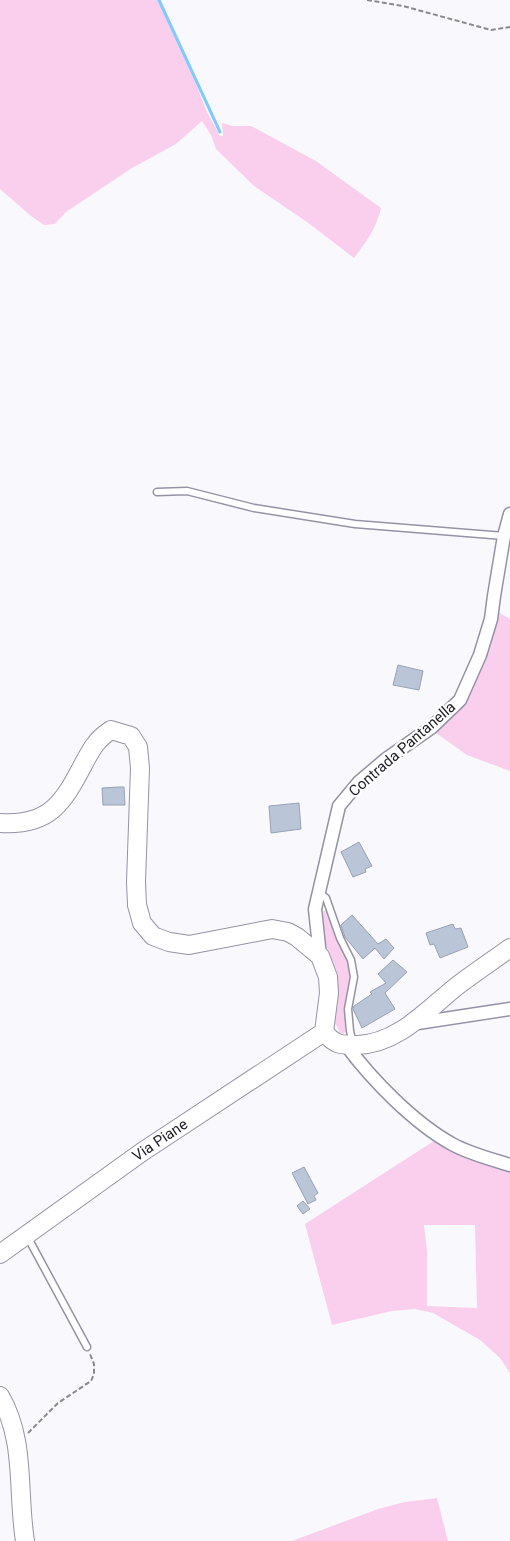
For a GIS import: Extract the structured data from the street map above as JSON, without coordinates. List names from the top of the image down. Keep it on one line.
{"streets":{"street":["Contrada Pantanella","Via Piane"]}}
